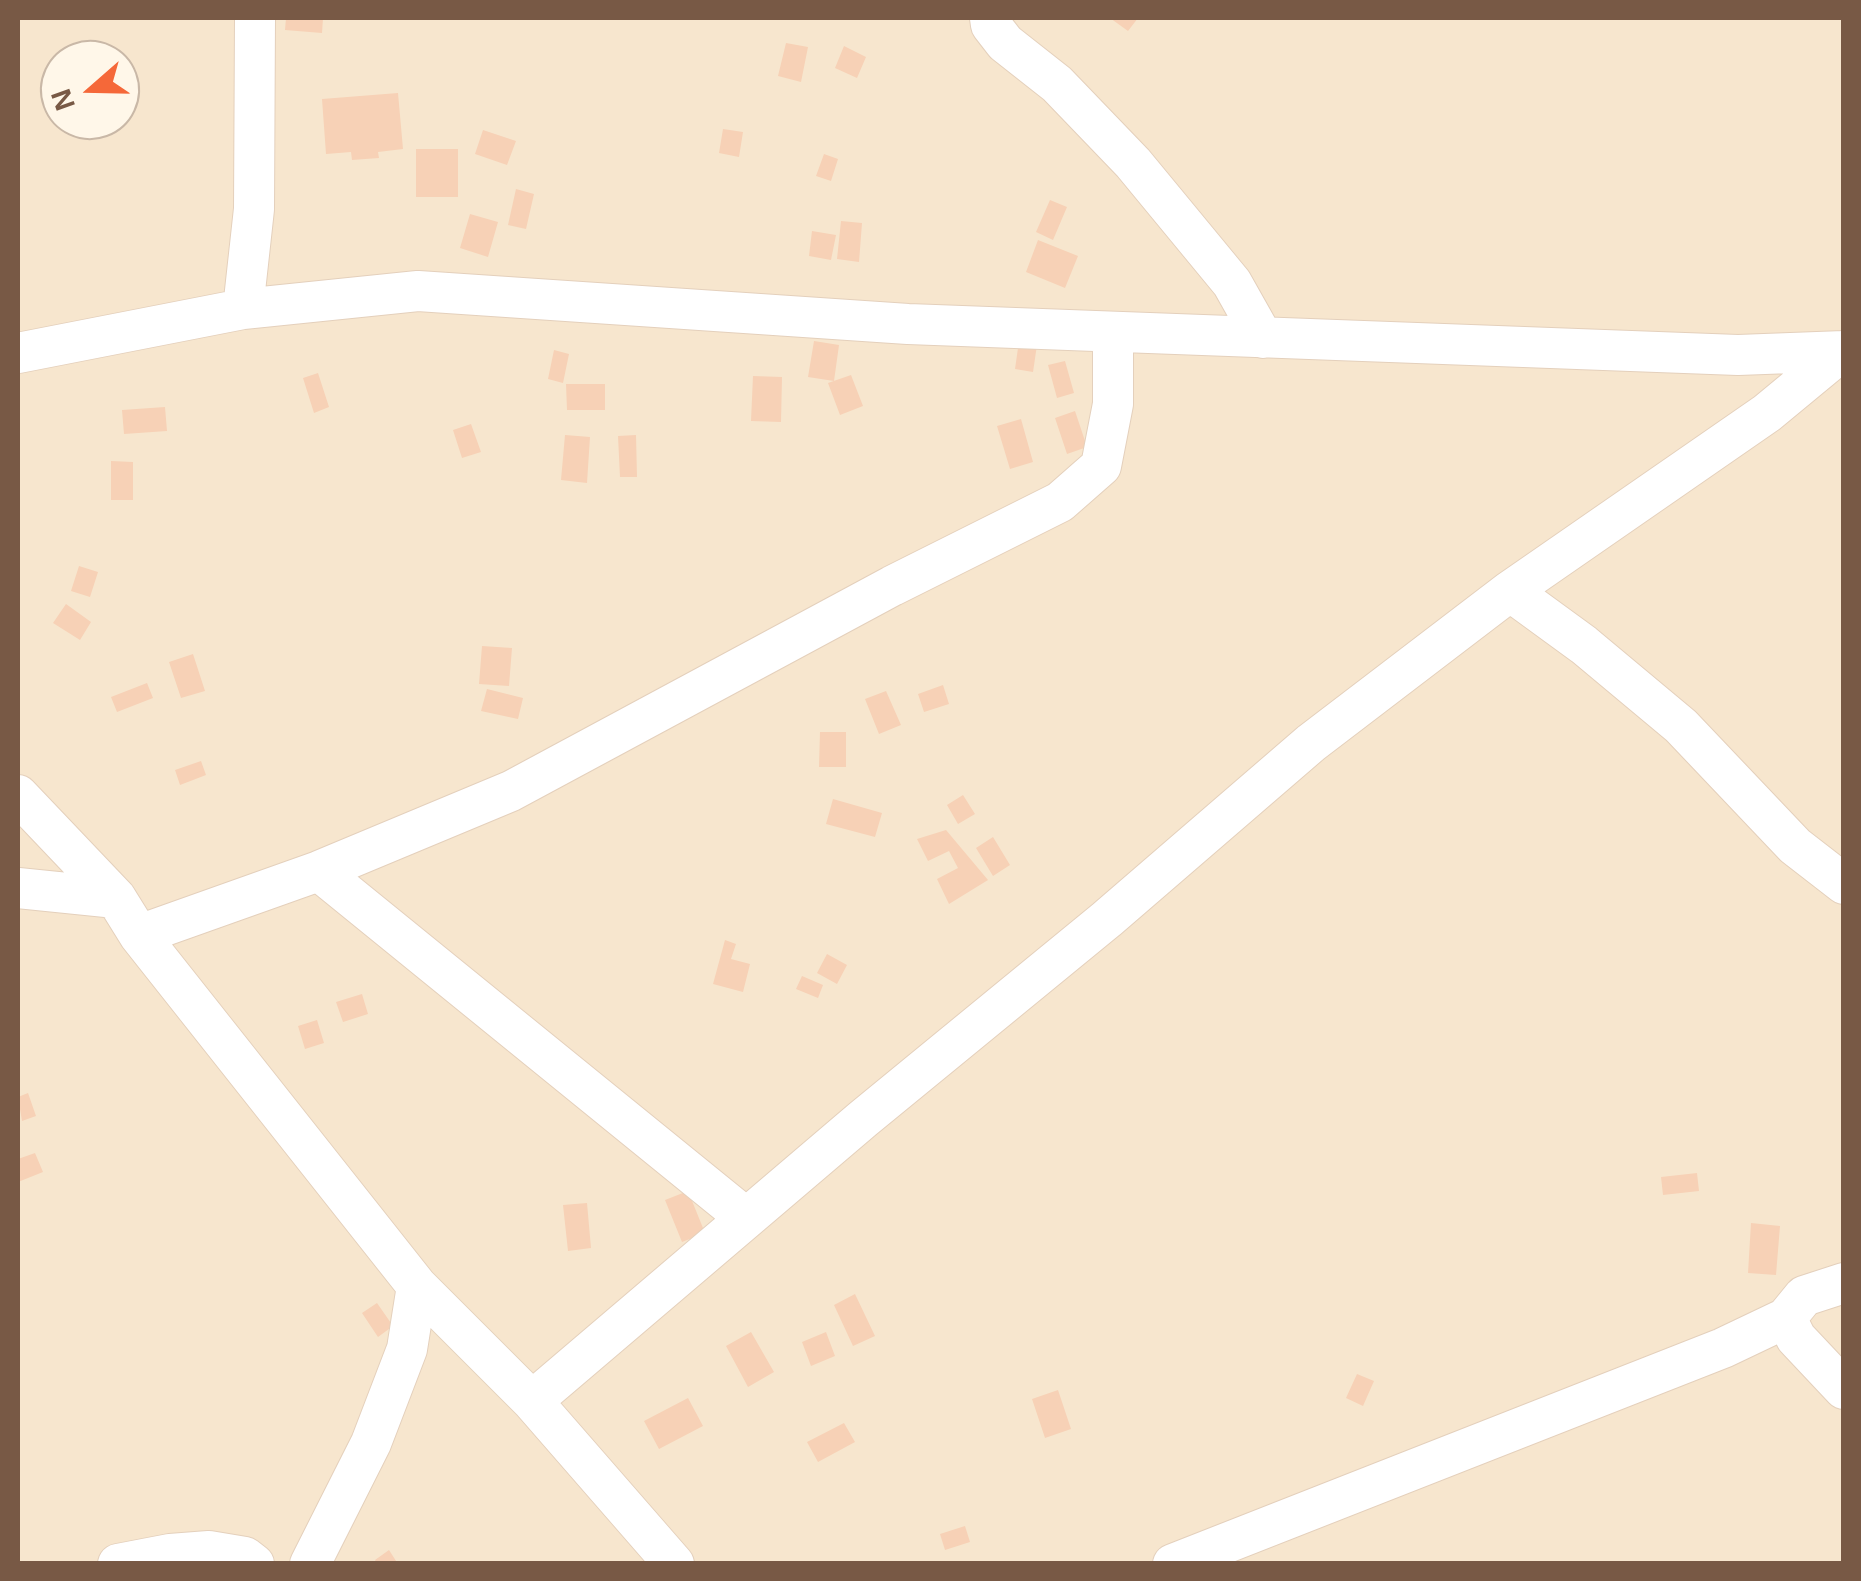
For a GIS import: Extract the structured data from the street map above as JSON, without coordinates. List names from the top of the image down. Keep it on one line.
{"north":"left"}
